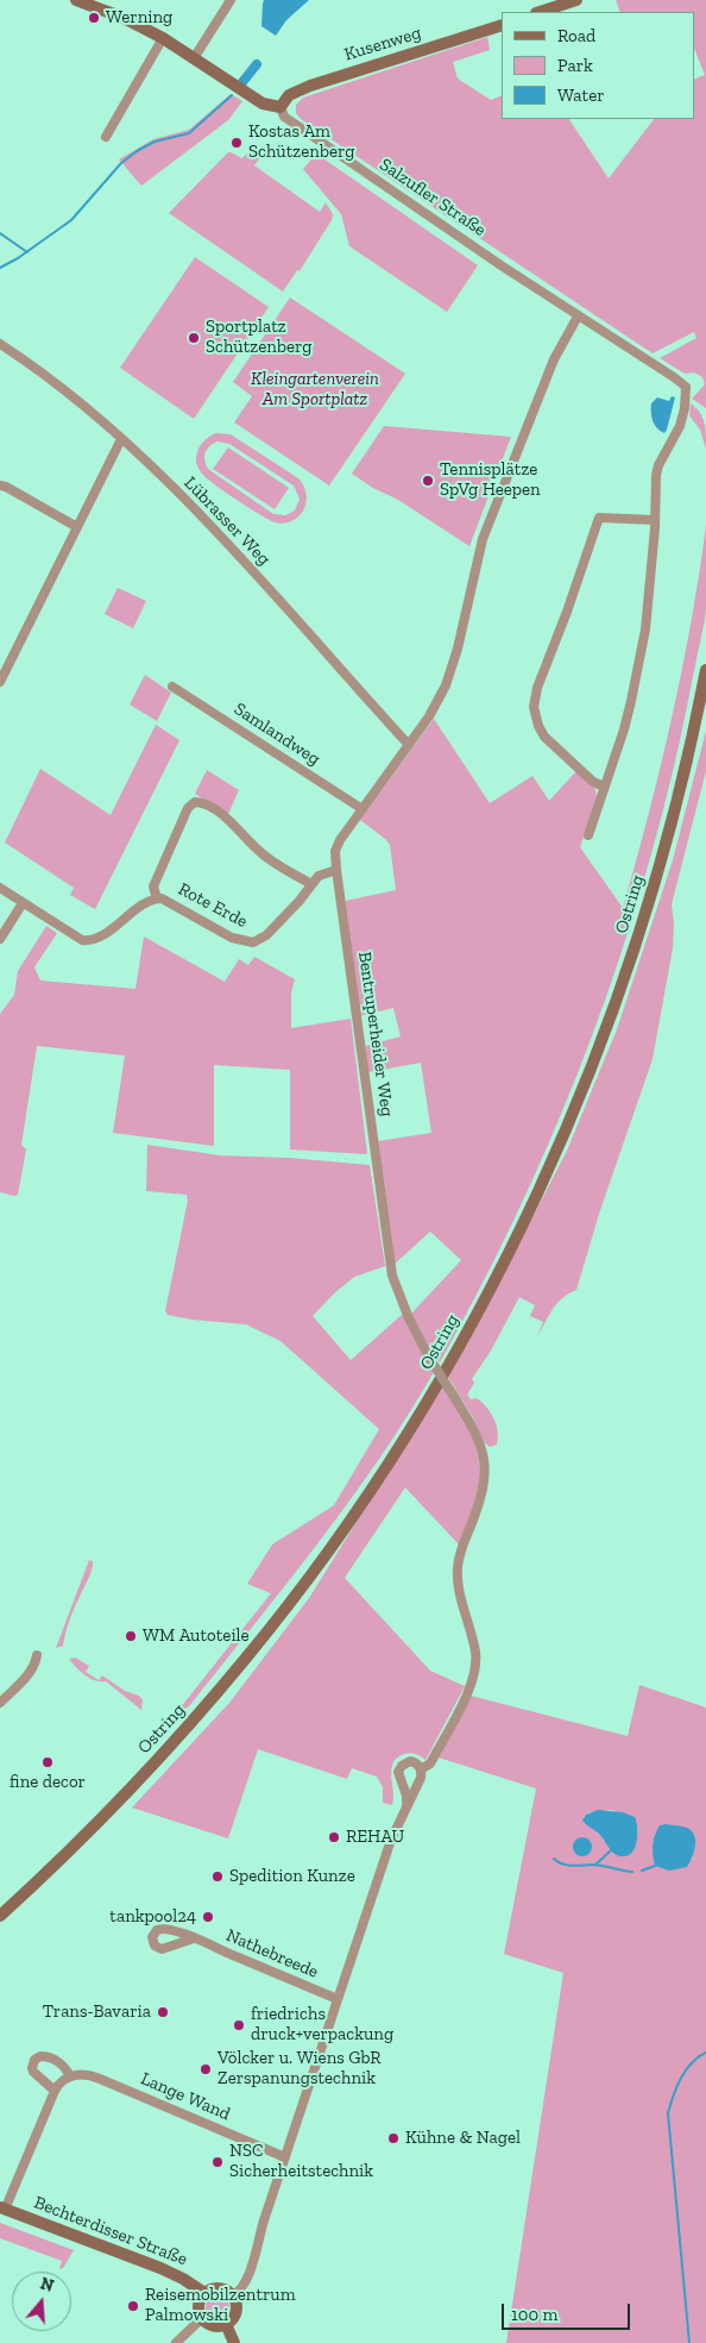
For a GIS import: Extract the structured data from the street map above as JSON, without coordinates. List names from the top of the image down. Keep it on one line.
{"streets":{"main road":["Kusenweg","Salzufler Straße","Ostring","Bechterdisser Straße"],"street":["Lübrasser Weg","Samlandweg","Rote Erde","Bentruperheider Weg","Nathebreede","Lange Wand"]},"crossings":[["Kusenweg","Salzufler Straße"],["Salzufler Straße","Bentruperheider Weg"],["Lübrasser Weg","Bentruperheider Weg"],["Samlandweg","Bentruperheider Weg"],["Rote Erde","Bentruperheider Weg"],["Bentruperheider Weg","Nathebreede"],["Bentruperheider Weg","Lange Wand"],["Bentruperheider Weg","Bechterdisser Straße"]],"parks":["Kleingartenverein Am Sportplatz"],"places":["Werning","Kostas Am Schützenberg","Sportplatz Schützenberg","Tennisplätze SpVg Heepen","WM Autoteile","fine decor","REHAU","Spedition Kunze","tankpool24","Trans-Bavaria","friedrichs druck+verpackung","Völcker u. Wiens GbR Zerspanungstechnik","Kühne & Nagel","NSC Sicherheitstechnik","Reisemobilzentrum Palmowski"],"legend":["Road","Park","Water"],"scale_bar":"100 m","north":"top"}
